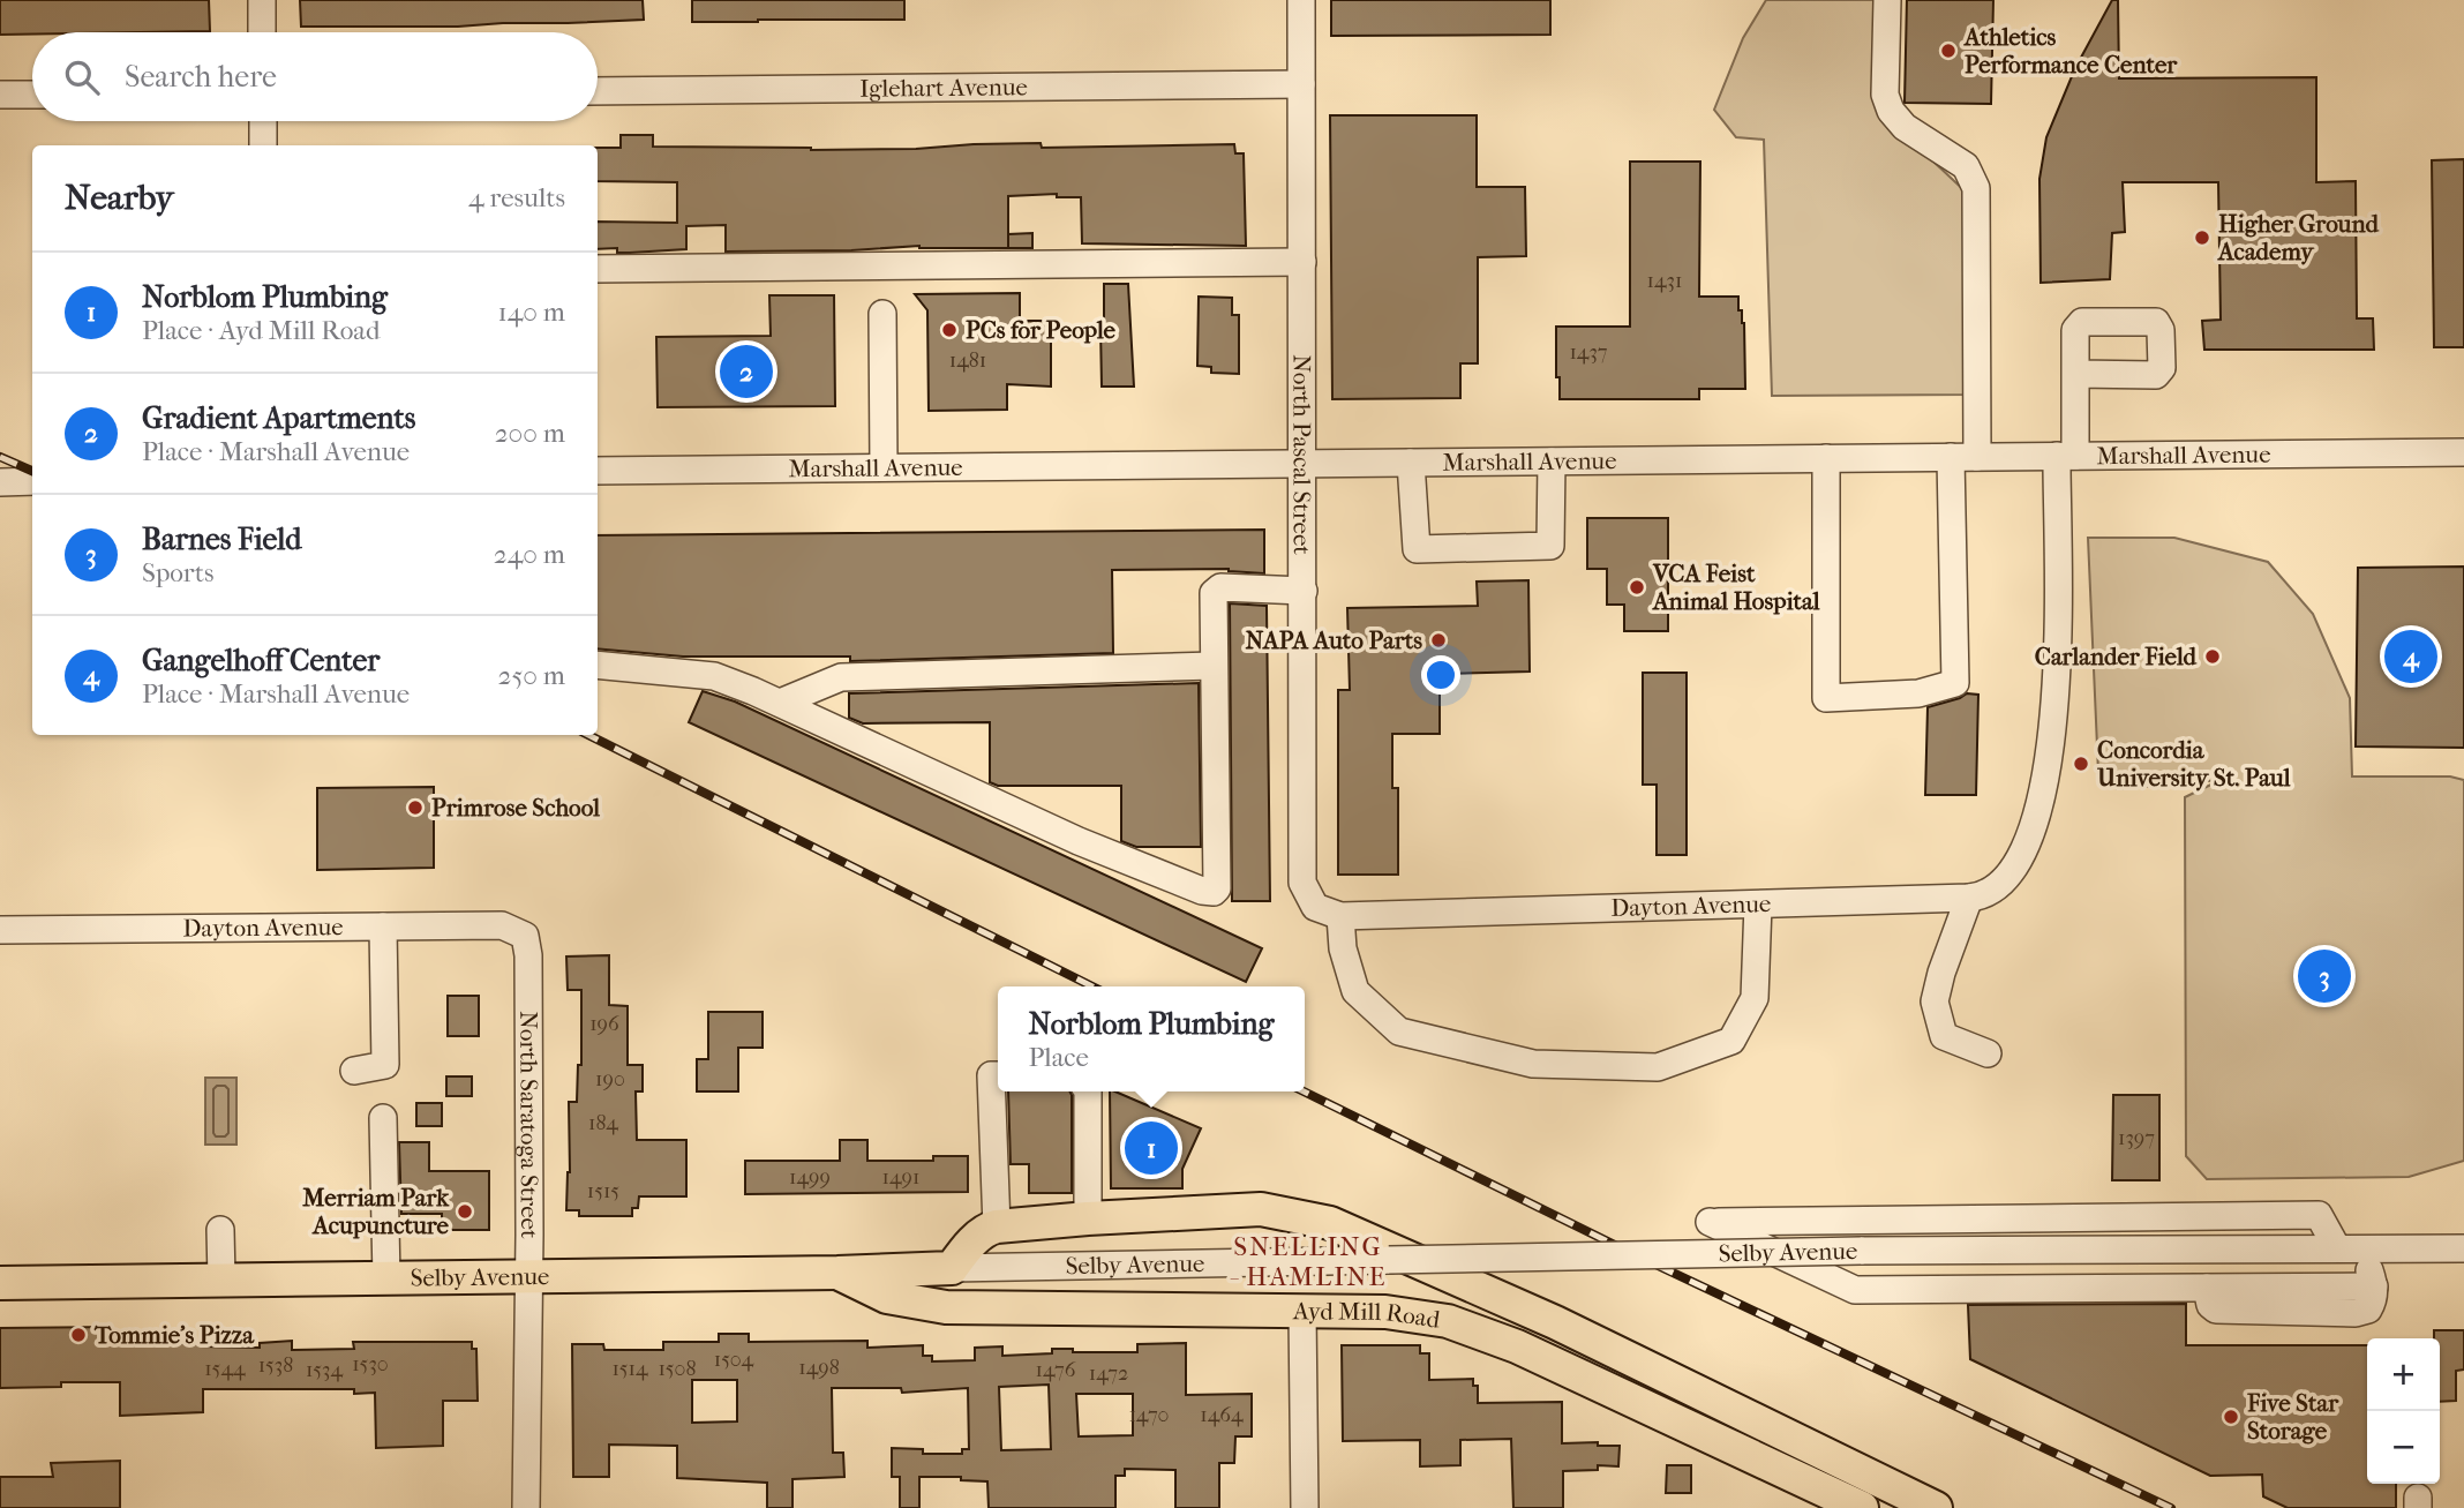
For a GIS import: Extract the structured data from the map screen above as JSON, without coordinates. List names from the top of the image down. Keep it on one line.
{"streets":{"main road":["Selby Avenue","Ayd Mill Road"],"street":["Iglehart Avenue","North Pascal Street","Marshall Avenue","Dayton Avenue","North Saratoga Street"]},"crossings":[["Iglehart Avenue","North Pascal Street"],["North Pascal Street","Marshall Avenue"],["North Pascal Street","Dayton Avenue"],["Marshall Avenue","Dayton Avenue"],["Dayton Avenue","North Saratoga Street"],["North Saratoga Street","Selby Avenue"],["Selby Avenue","Ayd Mill Road"]],"districts":["SNELLING - HAMLINE"],"places":["Athletics Performance Center","Higher Ground Academy","PCs for People","VCA Feist Animal Hospital","NAPA Auto Parts","Carlander Field","Concordia University St. Paul","Primrose School","Merriam Park Acupuncture","Tommie's Pizza","Five Star Storage"],"house_numbers":["1431","1437","1481","196","190","184","1397","1499","1491","1515","1504","1530","1538","1498","1544","1514","1508","1534","1476","1472","1470","1464"],"page":{"search":"Search here","heading":["Nearby","4 results"],"list":[{"mark":"1","name":"Norblom Plumbing","note":"Place · Ayd Mill Road","value":"140 m"},{"mark":"2","name":"Gradient Apartments","note":"Place · Marshall Avenue","value":"200 m"},{"mark":"3","name":"Barnes Field","note":"Sports","value":"240 m"},{"mark":"4","name":"Gangelhoff Center","note":"Place · Marshall Avenue","value":"250 m"}],"pins":["2","4","3","1"],"popup":["Norblom Plumbing","Place"],"map_buttons":["+","−"]}}
